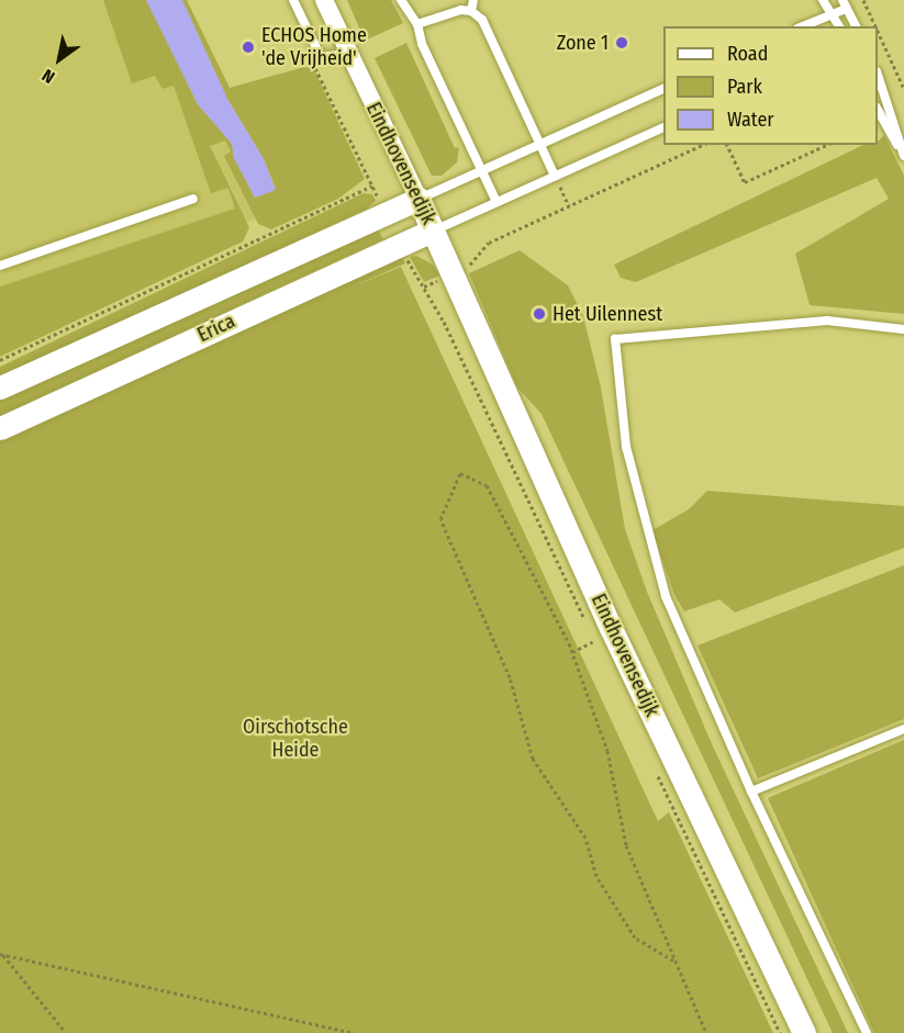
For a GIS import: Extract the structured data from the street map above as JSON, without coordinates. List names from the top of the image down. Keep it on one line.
{"streets":{"street":["Eindhovensedijk","Erica"]},"crossings":[["Eindhovensedijk","Erica"]],"parks":["Oirschotsche Heide"],"places":["Zone 1","ECHOS Home 'de Vrijheid'","Het Uilennest"],"legend":["Road","Park","Water"],"north":"bottom left"}
